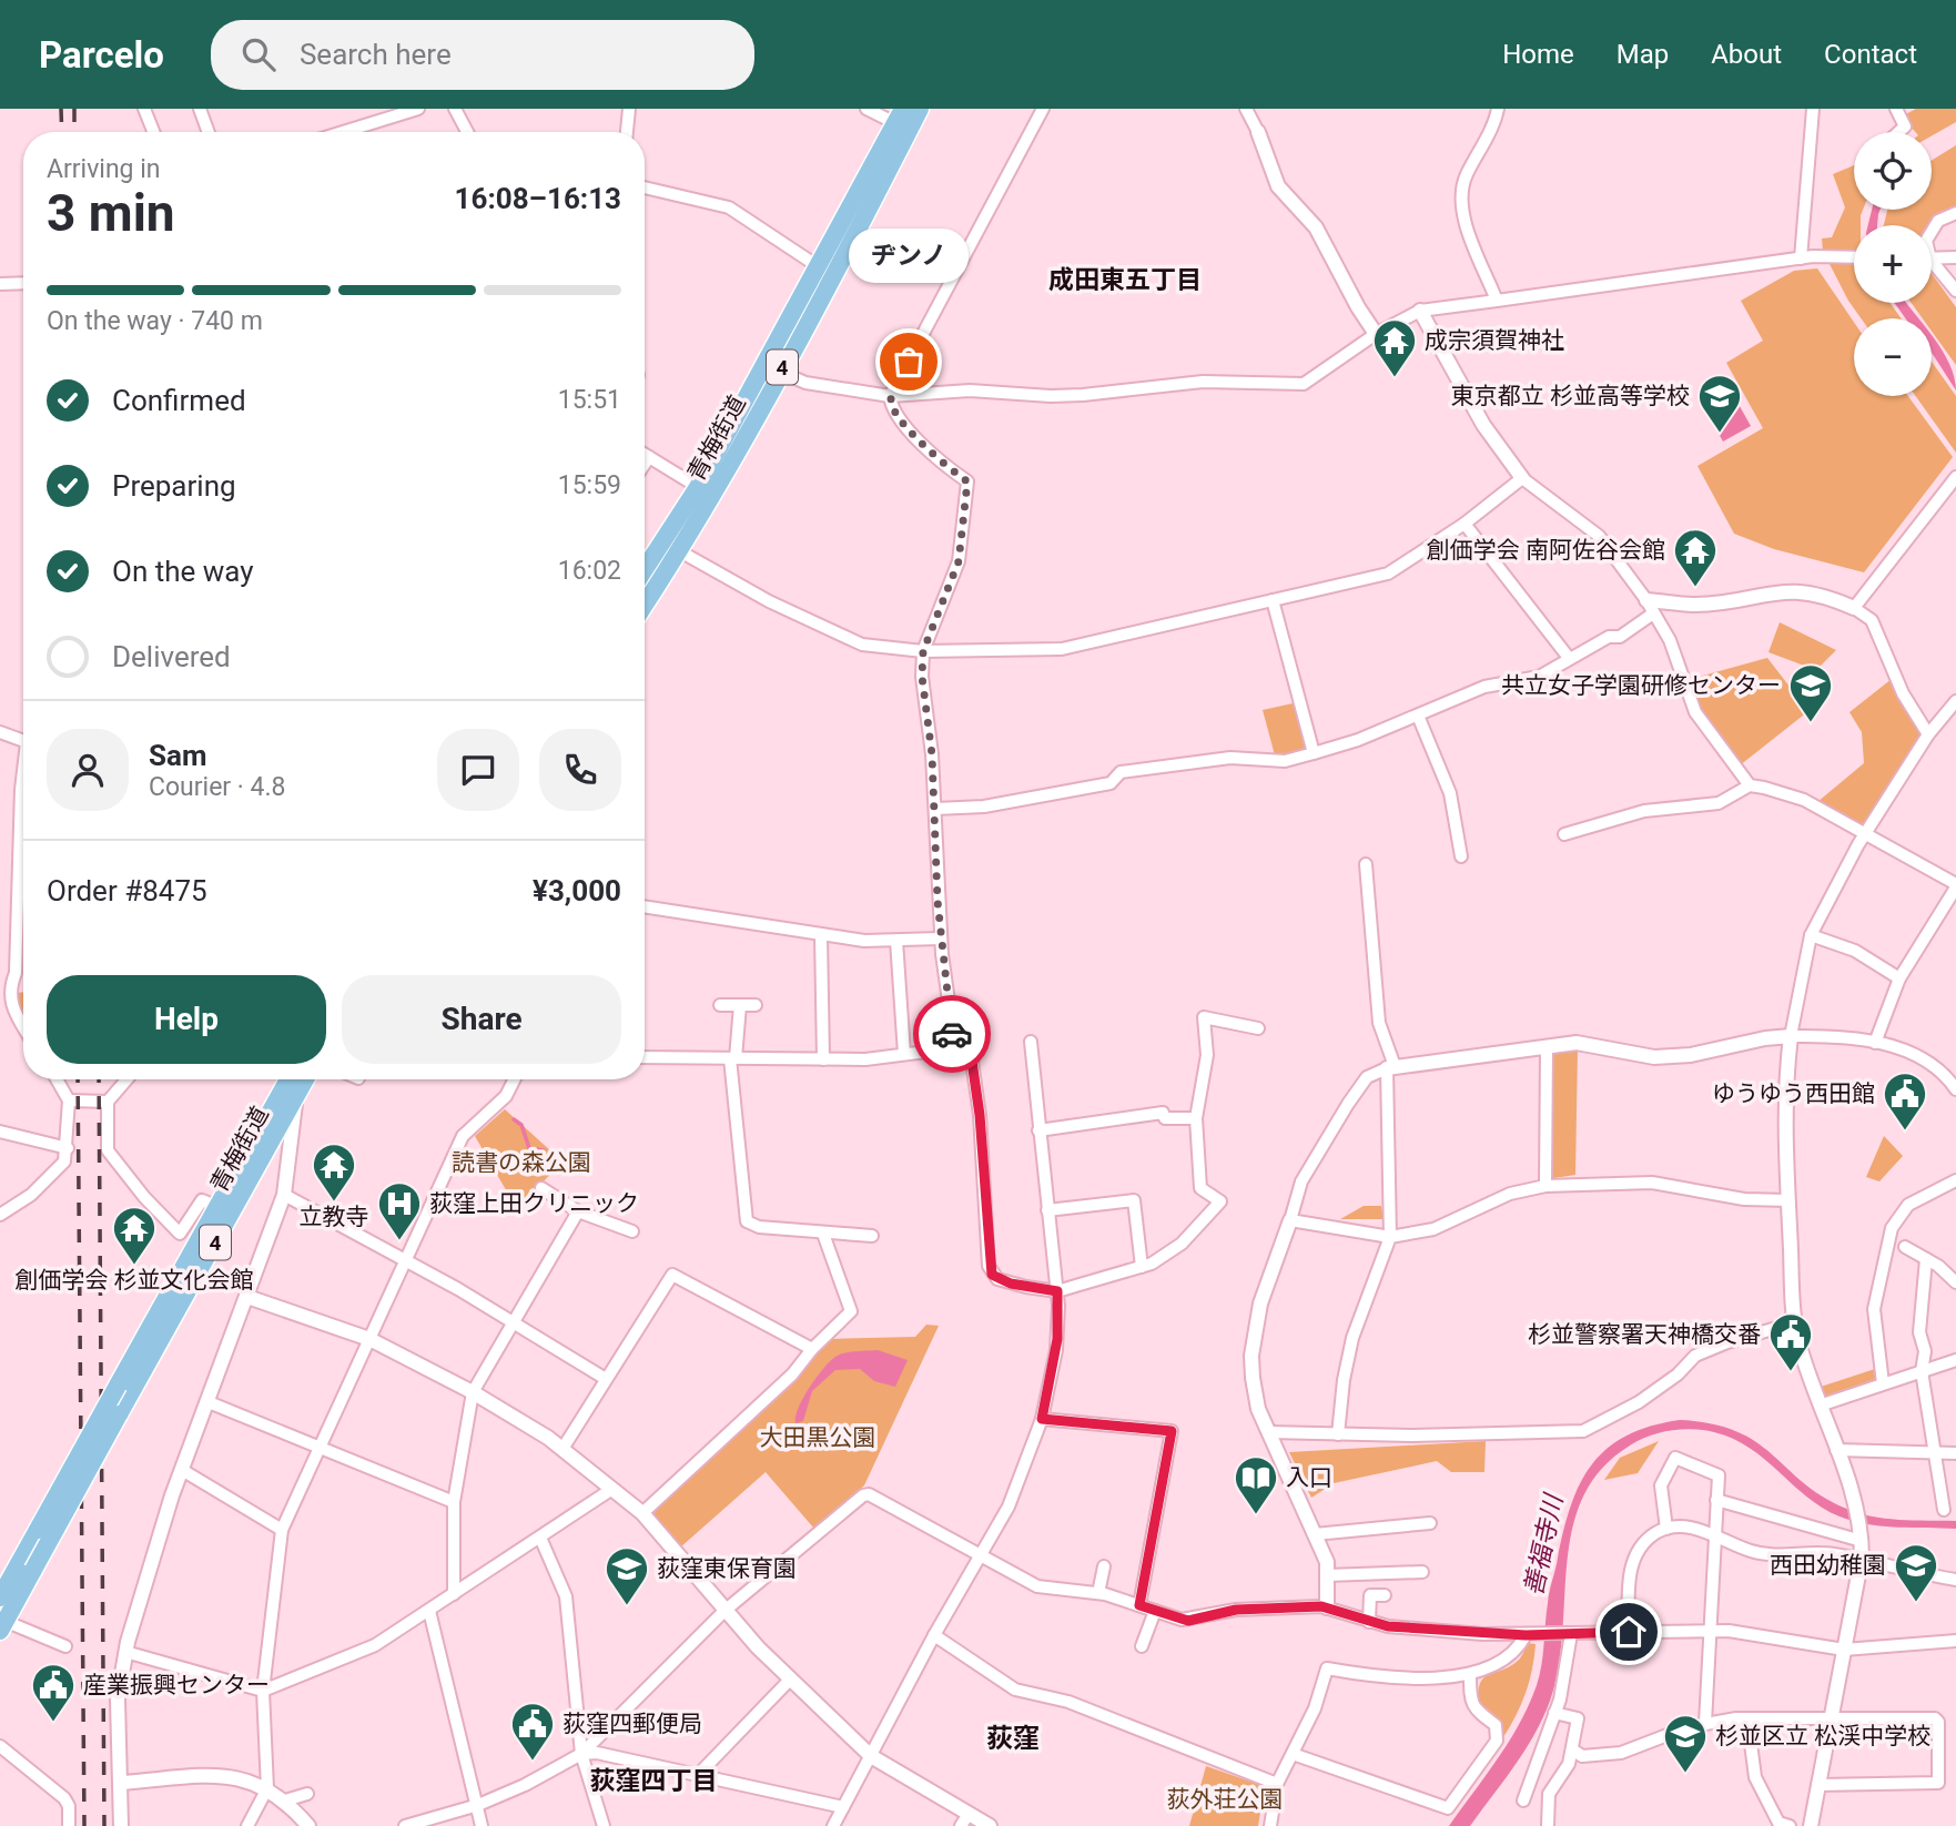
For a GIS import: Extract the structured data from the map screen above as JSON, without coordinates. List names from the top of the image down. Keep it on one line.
{"streets":{"main road":["4","青梅街道"]},"districts":["成田東五丁目","荻窪","荻窪四丁目"],"water":["善福寺川"],"parks":["読書の森公園","大田黒公園","荻外荘公園"],"places":{"other":["ヂンノ"],"temple":["成宗須賀神社","創価学会 南阿佐谷会館","立教寺","創価学会 杉並文化会館"],"school or university":["東京都立 杉並高等学校","共立女子学園研修センター","西田幼稚園","荻窪東保育園","杉並区立 松渓中学校"],"public building":["ゆうゆう西田館","杉並警察署天神橋交番","産業振興センター","荻窪四郵便局"],"hospital":["荻窪上田クリニック"],"library":["入口"]},"page":{"header":"Parcelo","search":"Search here","nav":["Home","Map","About","Contact"],"map_buttons":["+","−"],"heading":["3 min","Arriving in","16:08–16:13"],"panel":["Sam","Courier · 4.8","Order #8475","¥3,000"],"bubble":"ヂンノ","bar":"On the way · 740 m","list":[["Confirmed","15:51"],["Preparing","15:59"],["On the way","16:02"],"Delivered"],"buttons":["Help","Share"]}}
